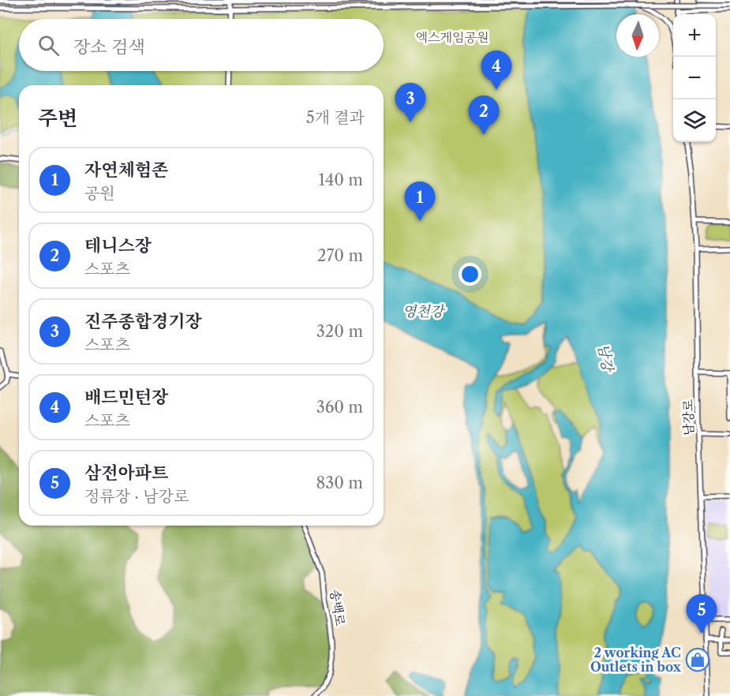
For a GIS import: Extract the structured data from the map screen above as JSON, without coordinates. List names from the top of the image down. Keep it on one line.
{"streets":{"street":["남강로","송백로"]},"water":["영천강","남강"],"parks":["엑스게임공원"],"places":{"shop":["2 working AC Outlets in box"]},"north":"bottom","page":{"map_buttons":["+","−"],"search":"장소 검색","pins":["4","3","2","1","5"],"heading":["주변","5개 결과"],"list":[{"mark":"1","name":"자연체험존","note":"공원","value":"140 m"},{"mark":"2","name":"테니스장","note":"스포츠","value":"270 m"},{"mark":"3","name":"진주종합경기장","note":"스포츠","value":"320 m"},{"mark":"4","name":"배드민턴장","note":"스포츠","value":"360 m"},{"mark":"5","name":"삼전아파트","note":"정류장 · 남강로","value":"830 m"}]}}
